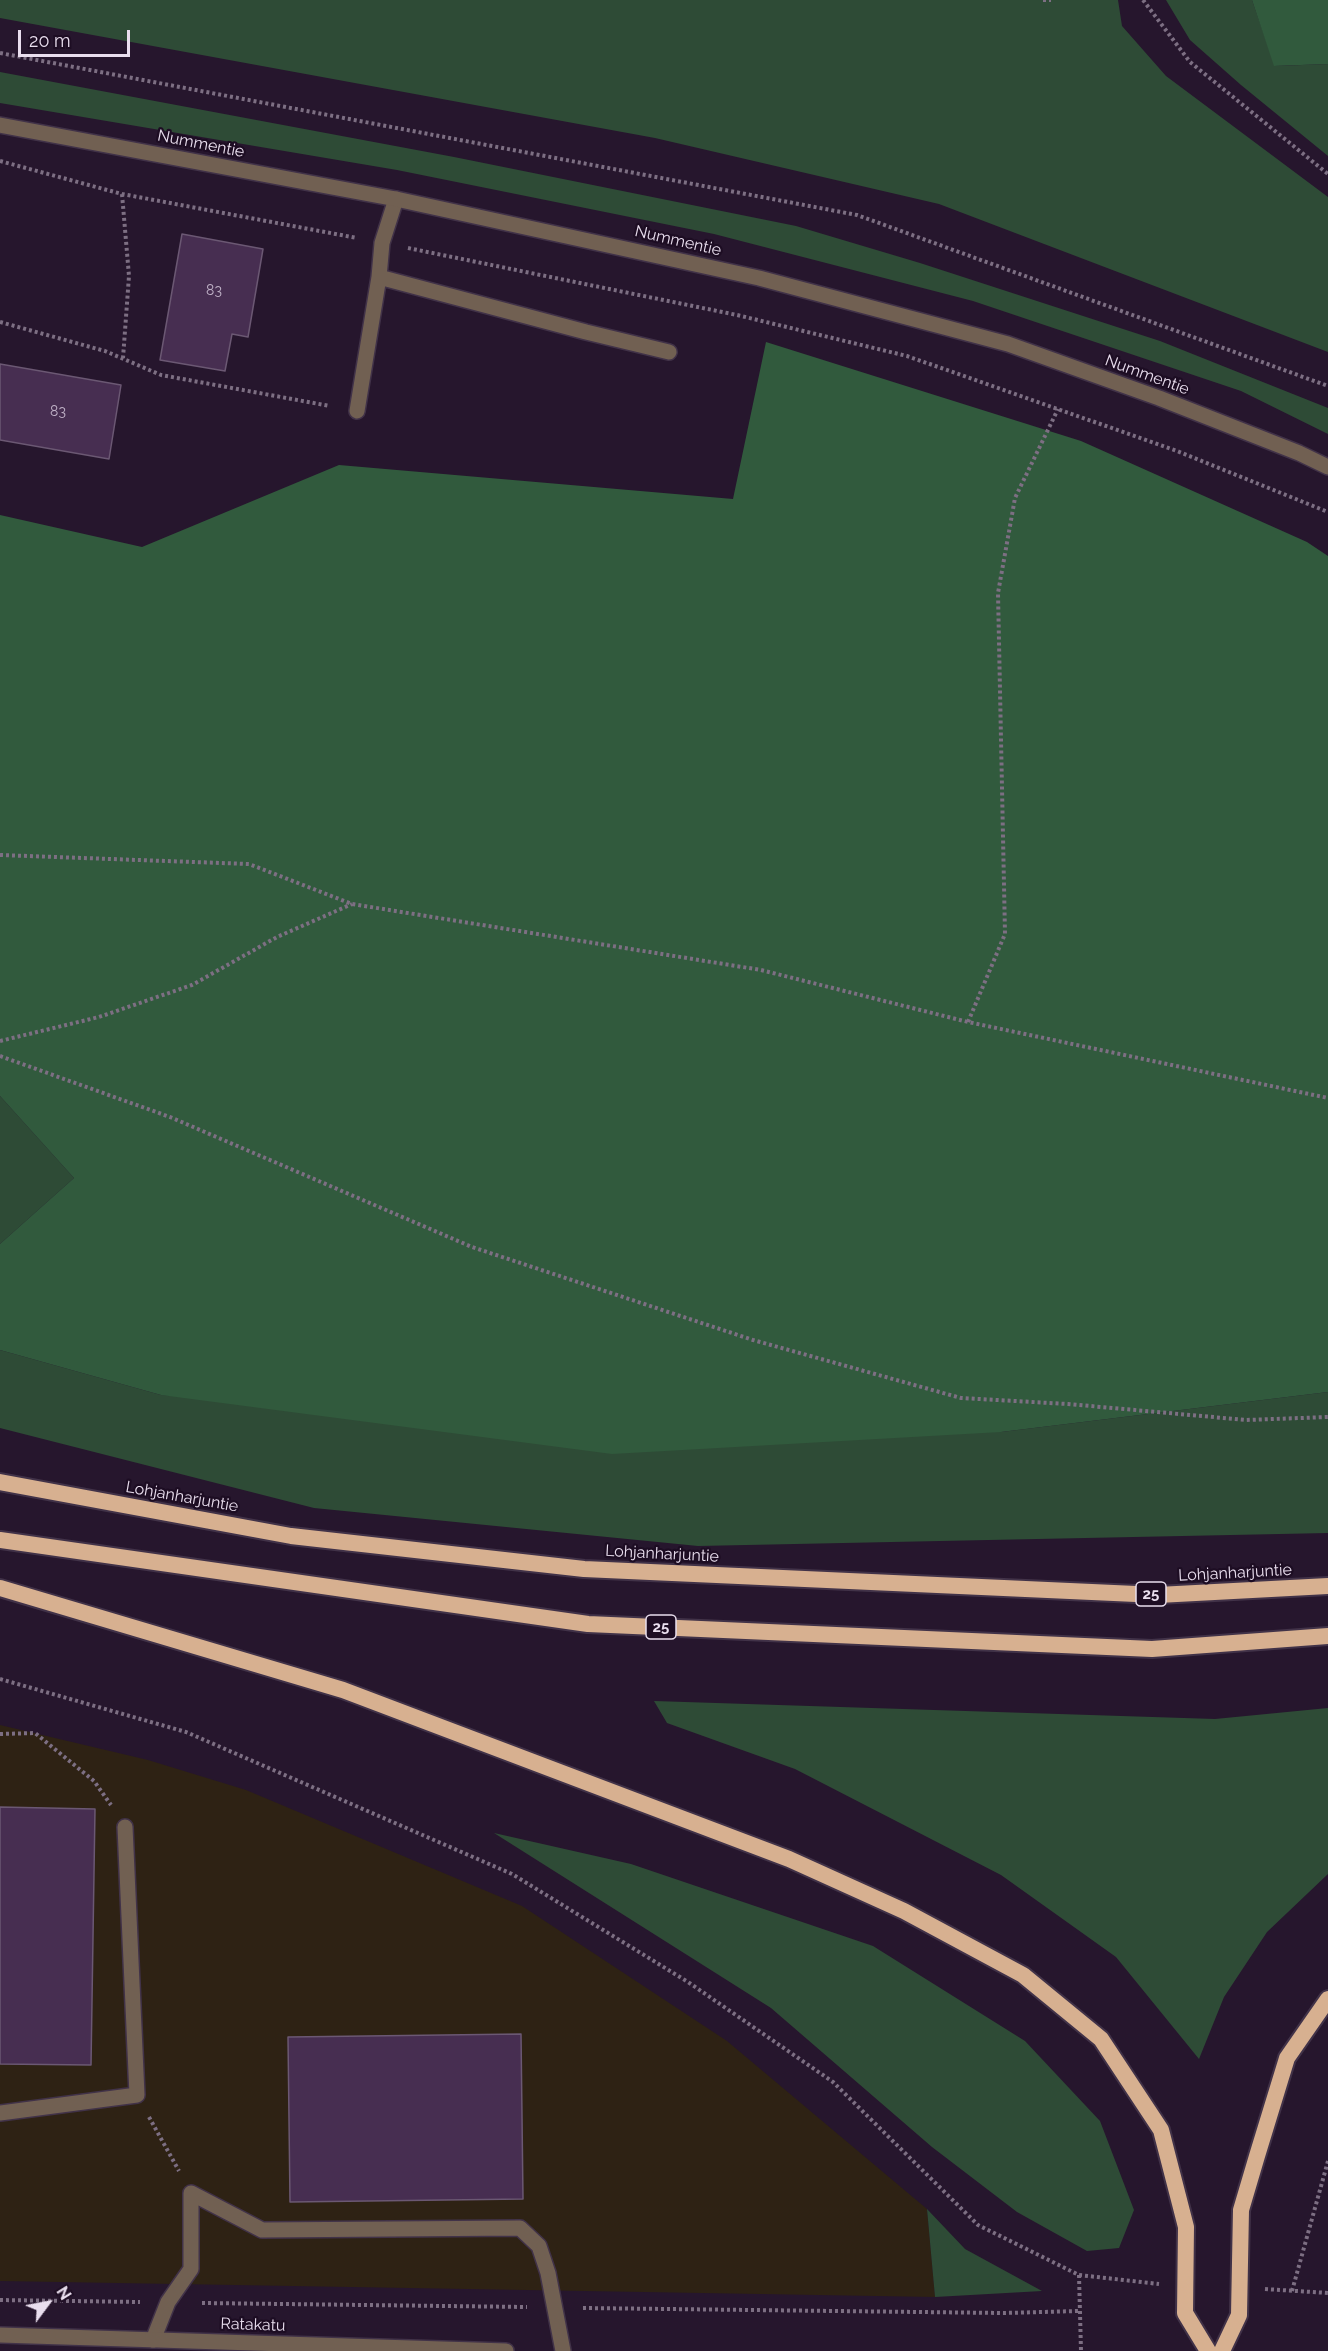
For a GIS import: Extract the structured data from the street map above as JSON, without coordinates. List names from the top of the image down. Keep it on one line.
{"streets":{"highway":["Lohjanharjuntie","25"],"street":["Nummentie","Ratakatu"]},"house_numbers":["83","83"],"scale_bar":"20 m","north":"top right"}
